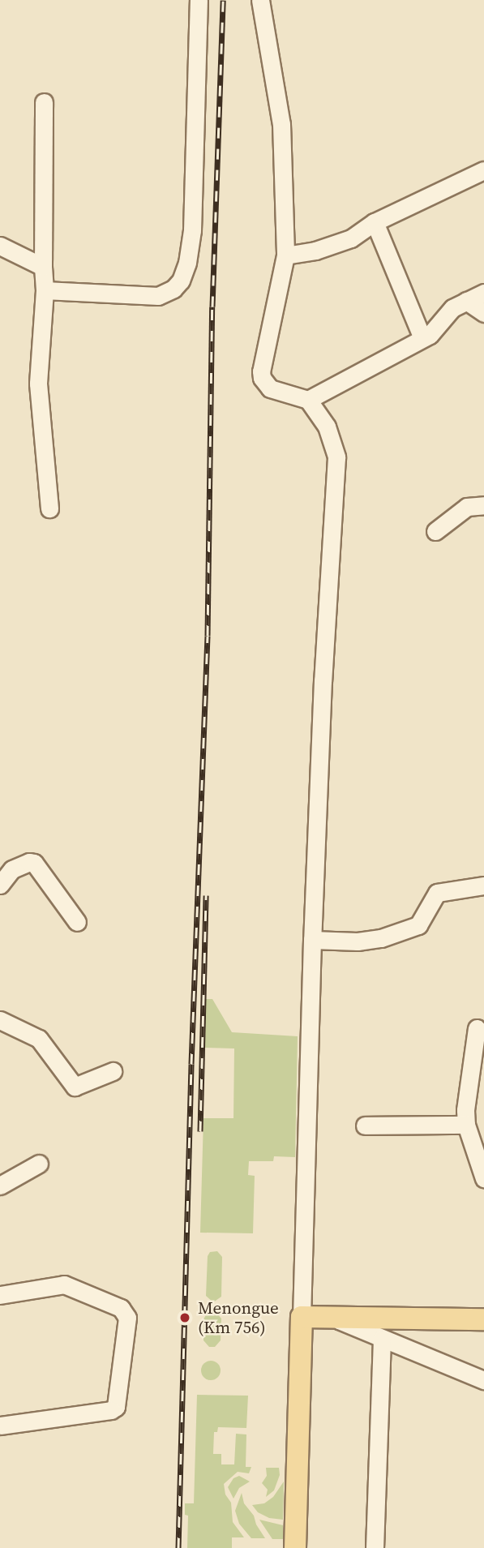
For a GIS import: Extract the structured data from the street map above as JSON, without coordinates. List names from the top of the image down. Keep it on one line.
{"places":["Menongue (Km 756)"]}
